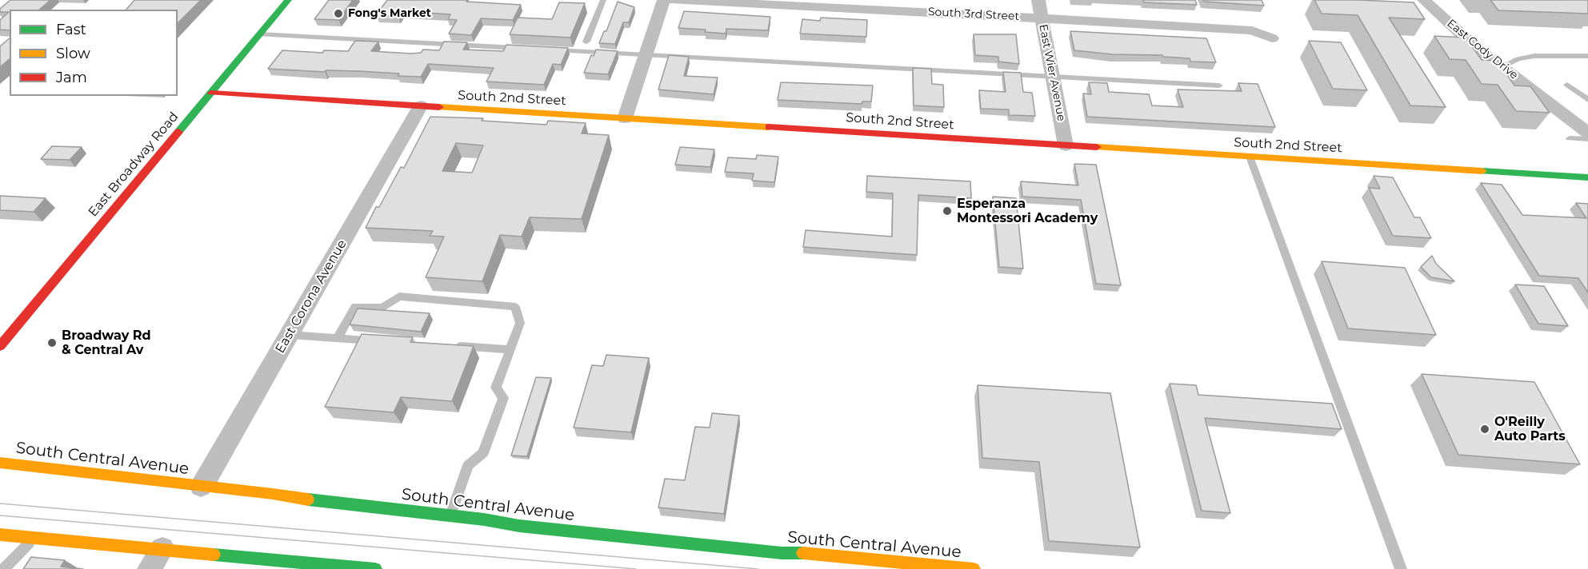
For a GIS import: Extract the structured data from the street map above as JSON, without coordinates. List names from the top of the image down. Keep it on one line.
{"streets":{"main road":["South 2nd Street","East Broadway Road","South Central Avenue"],"street":["South 3rd Street","East Cody Drive","East Wier Avenue","East Corona Avenue"]},"crossings":[["South 3rd Street","East Wier Avenue"],["East Wier Avenue","South 2nd Street"],["South 2nd Street","East Broadway Road"],["South 2nd Street","East Corona Avenue"],["East Corona Avenue","South Central Avenue"]],"places":["Fong's Market","Esperanza Montessori Academy","Broadway Rd & Central Av","O'Reilly Auto Parts"],"legend":["Fast","Slow","Jam"]}
